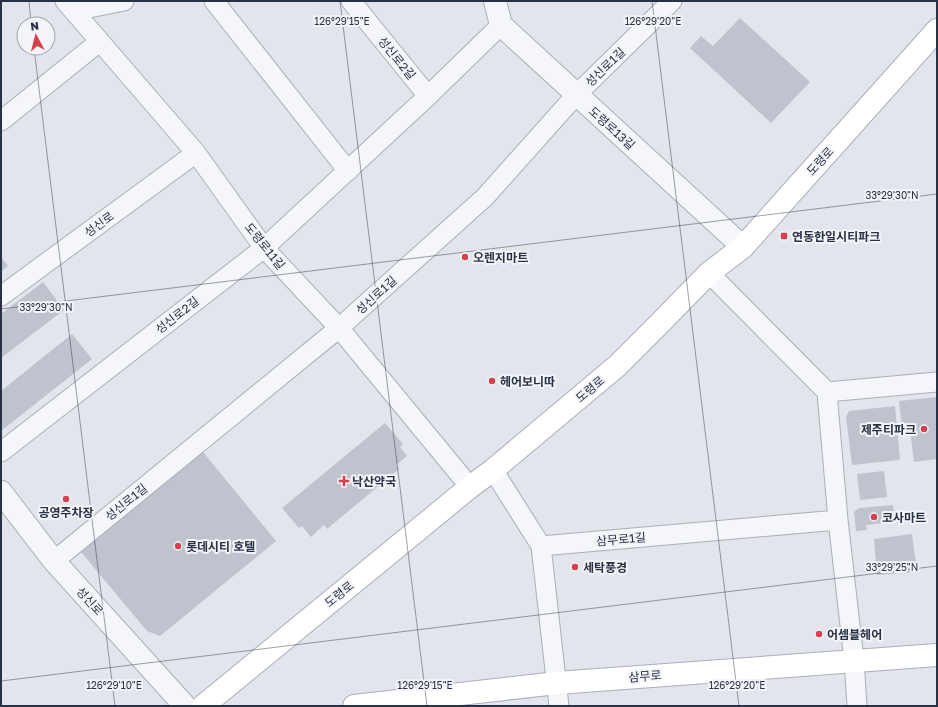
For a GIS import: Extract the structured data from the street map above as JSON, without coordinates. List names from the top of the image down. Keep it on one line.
{"streets":{"main road":["도령로","삼무로"],"street":["성신로2길","성신로1길","도령로13길","성신로","도령로11길","삼무로1길"]},"crossings":[["성신로2길","도령로13길"],["성신로2길","도령로11길"],["성신로1길","도령로13길"],["성신로1길","성신로"],["성신로1길","도령로11길"],["도령로13길","도령로"],["도령로","도령로11길"],["성신로","도령로11길"]],"places":{"transit":["연동한일시티파크"],"other":["오렌지마트","헤어보니따","제주티파크","공영주차장","코사마트","롯데시티 호텔","세탁풍경","어셈블헤어"],"health":["낙산약국"]},"north":"top","coordinates":["126°29'15\"E","126°29'20\"E","33°29'30\"N","33°29'25\"N","126°29'10\"E"]}
